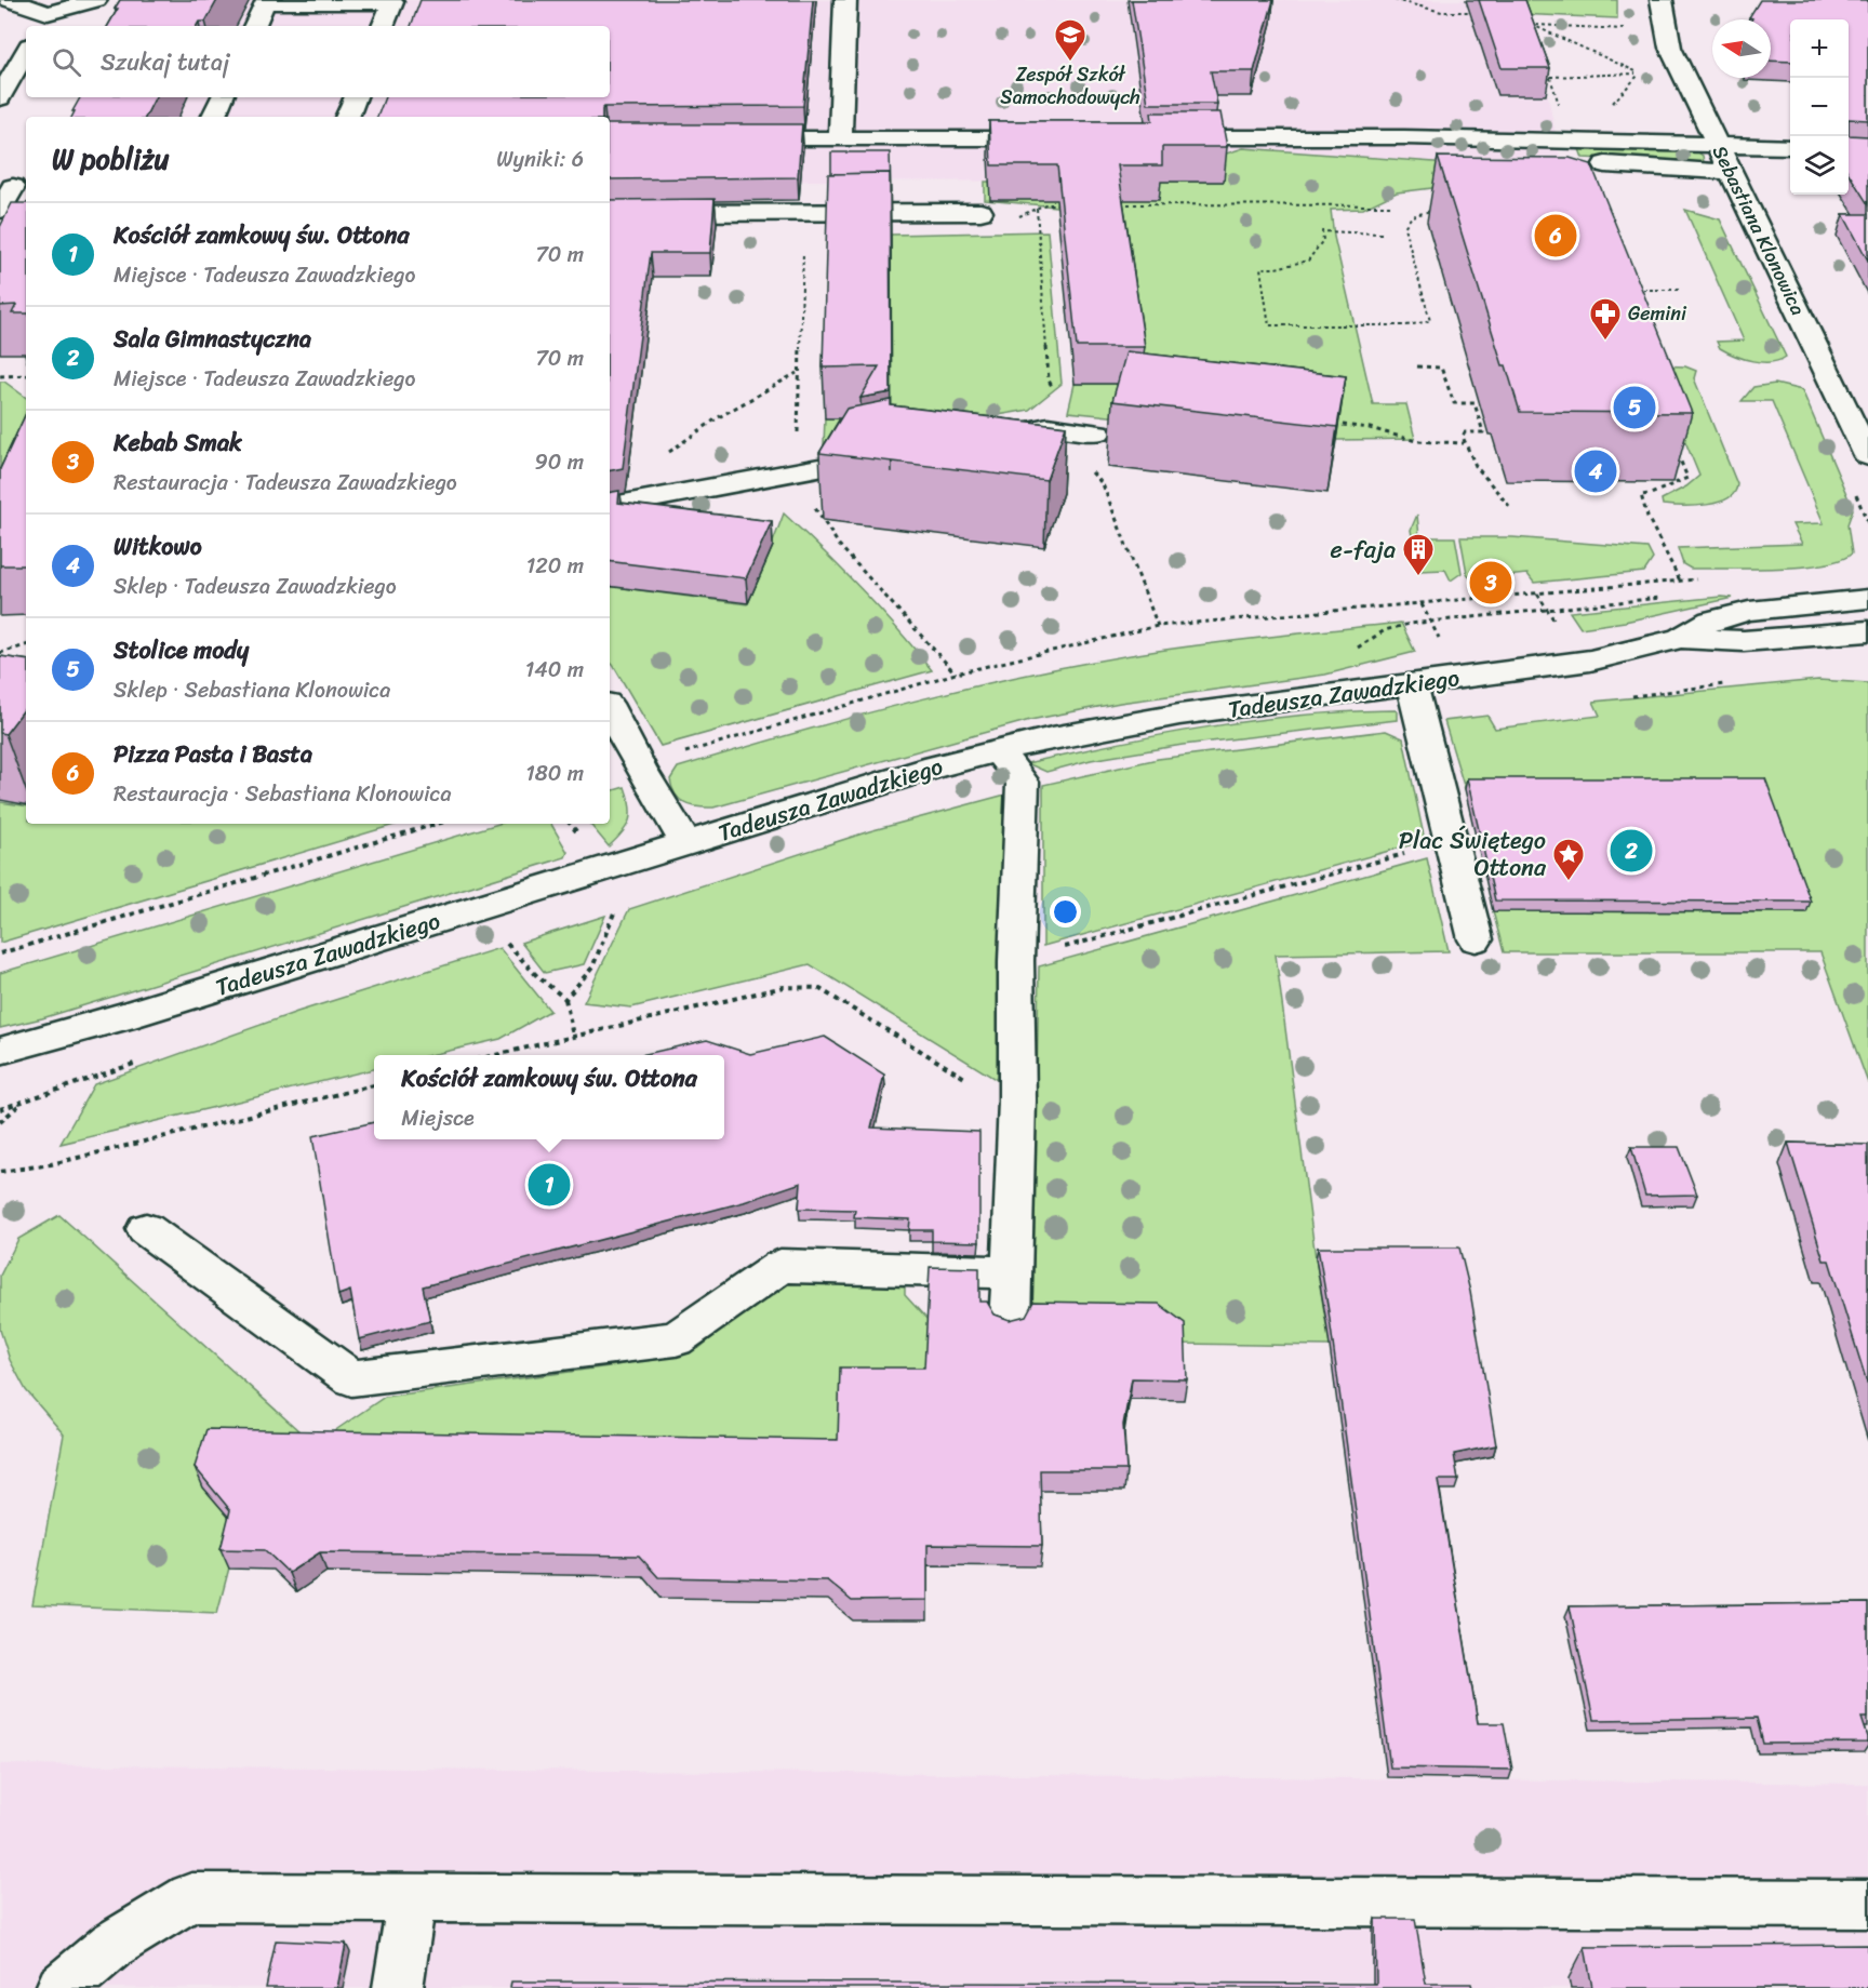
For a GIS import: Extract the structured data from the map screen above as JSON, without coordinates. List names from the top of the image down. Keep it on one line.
{"streets":{"street":["Sebastiana Klonowica","Tadeusza Zawadzkiego"]},"places":{"school or university":["Zespół Szkół Samochodowych"],"pharmacy":["Gemini"],"building":["e-faja"],"place":["Plac Świętego Ottona"]},"north":"left","page":{"map_buttons":["+","−"],"search":"Szukaj tutaj","heading":["W pobliżu","Wyniki: 6"],"list":[{"mark":"1","name":"Kościół zamkowy św. Ottona","note":"Miejsce · Tadeusza Zawadzkiego","value":"70 m"},{"mark":"2","name":"Sala Gimnastyczna","note":"Miejsce · Tadeusza Zawadzkiego","value":"70 m"},{"mark":"3","name":"Kebab Smak","note":"Restauracja · Tadeusza Zawadzkiego","value":"90 m"},{"mark":"4","name":"Witkowo","note":"Sklep · Tadeusza Zawadzkiego","value":"120 m"},{"mark":"5","name":"Stolice mody","note":"Sklep · Sebastiana Klonowica","value":"140 m"},{"mark":"6","name":"Pizza Pasta i Basta","note":"Restauracja · Sebastiana Klonowica","value":"180 m"}],"pins":["6","5","4","3","2","1"],"popup":["Kościół zamkowy św. Ottona","Miejsce"]}}
